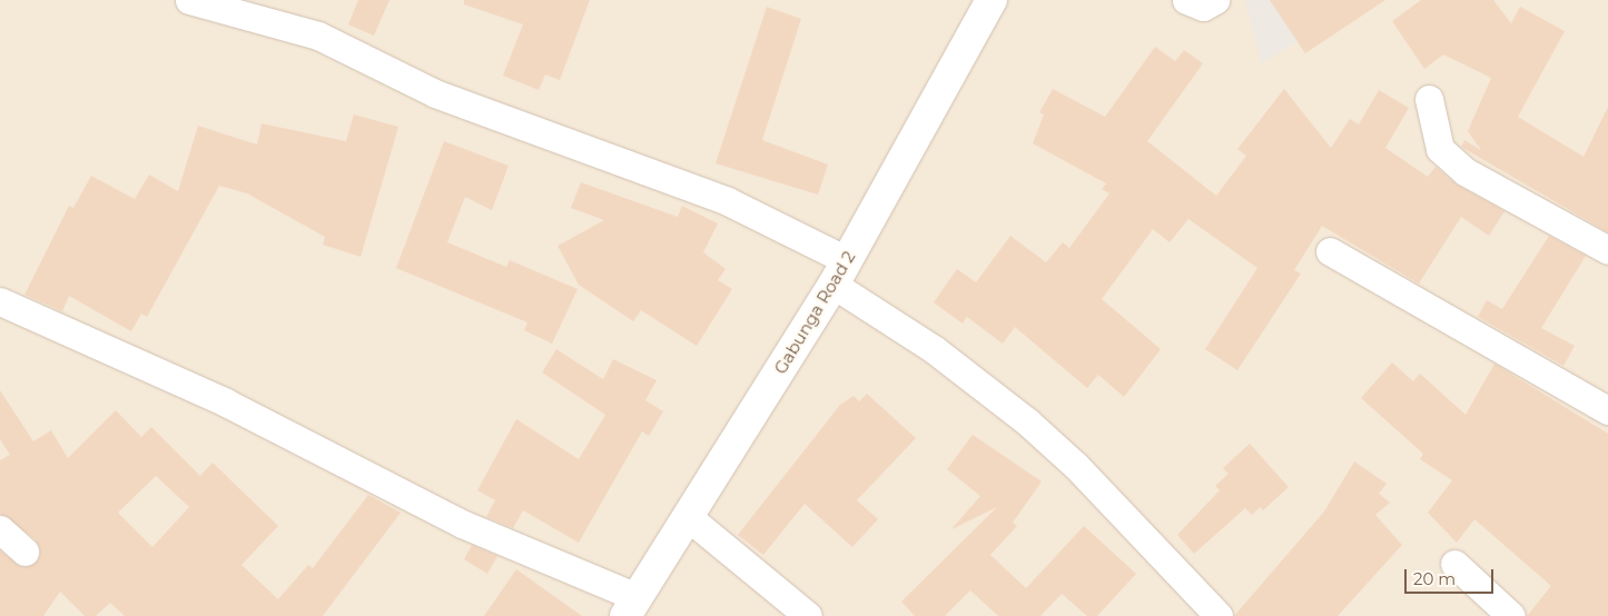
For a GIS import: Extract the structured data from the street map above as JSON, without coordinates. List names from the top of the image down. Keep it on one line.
{"streets":{"street":["Gabunga Road 2"]},"scale_bar":"20 m"}
